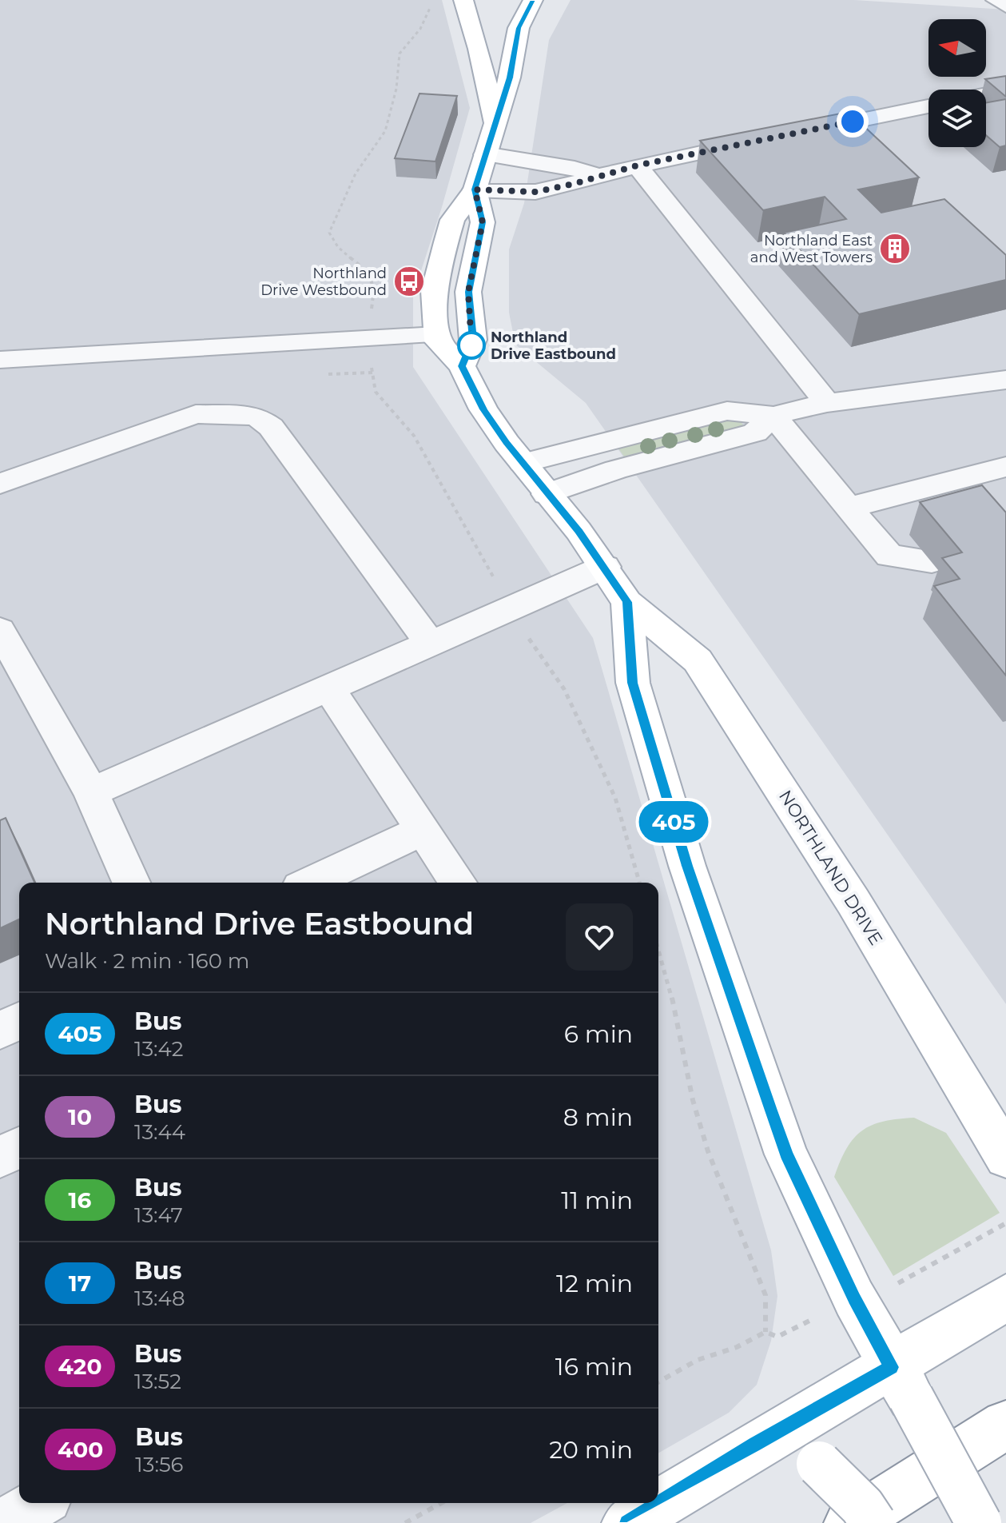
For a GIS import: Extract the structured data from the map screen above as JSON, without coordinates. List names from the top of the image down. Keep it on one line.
{"streets":{"main road":["NORTHLAND DRIVE"]},"places":{"building":["Northland East and West Towers"],"bus stop":["Northland Drive Westbound"],"other":["Northland Drive Eastbound"]},"lines":["bus line 405"],"north":"left","page":{"on_map":"405","heading":["Northland Drive Eastbound","Walk · 2 min · 160 m"],"list":[{"mark":"405","name":"Bus","note":"13:42","value":"6 min"},{"mark":"10","name":"Bus","note":"13:44","value":"8 min"},{"mark":"16","name":"Bus","note":"13:47","value":"11 min"},{"mark":"17","name":"Bus","note":"13:48","value":"12 min"},{"mark":"420","name":"Bus","note":"13:52","value":"16 min"},{"mark":"400","name":"Bus","note":"13:56","value":"20 min"}]}}
